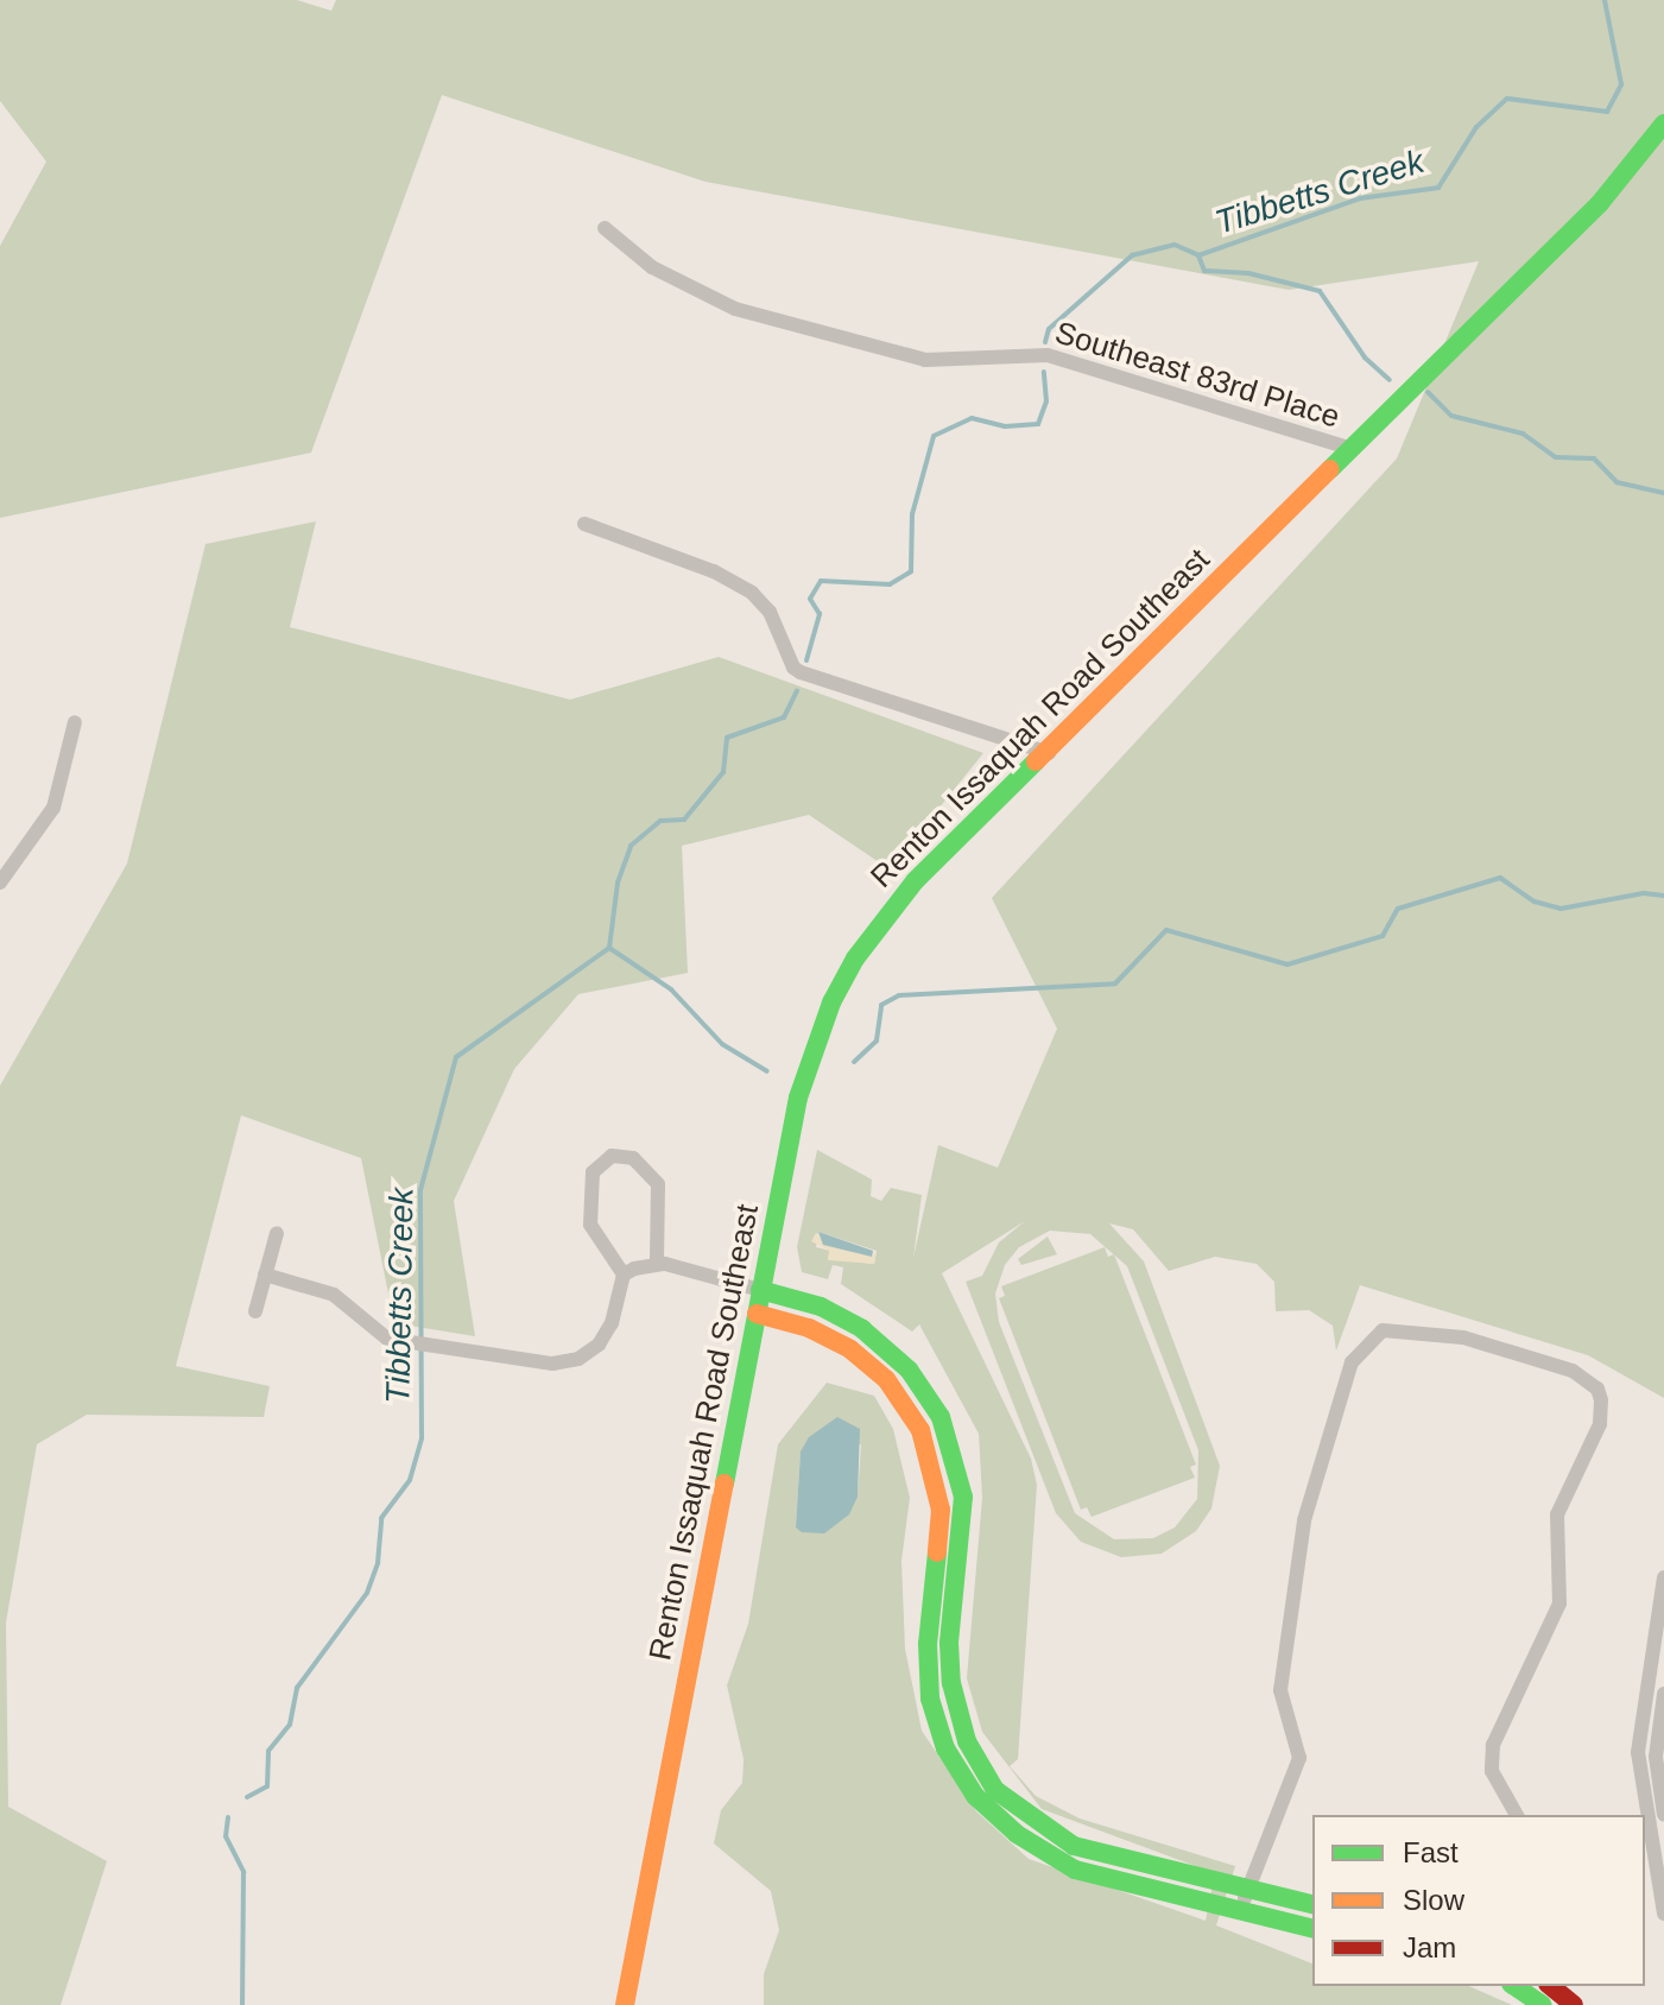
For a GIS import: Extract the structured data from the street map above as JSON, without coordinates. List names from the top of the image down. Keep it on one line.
{"streets":{"main road":["Renton Issaquah Road Southeast"],"street":["Southeast 83rd Place"]},"crossings":[["Southeast 83rd Place","Renton Issaquah Road Southeast"]],"water":["Tibbetts Creek"],"legend":["Fast","Slow","Jam"]}
